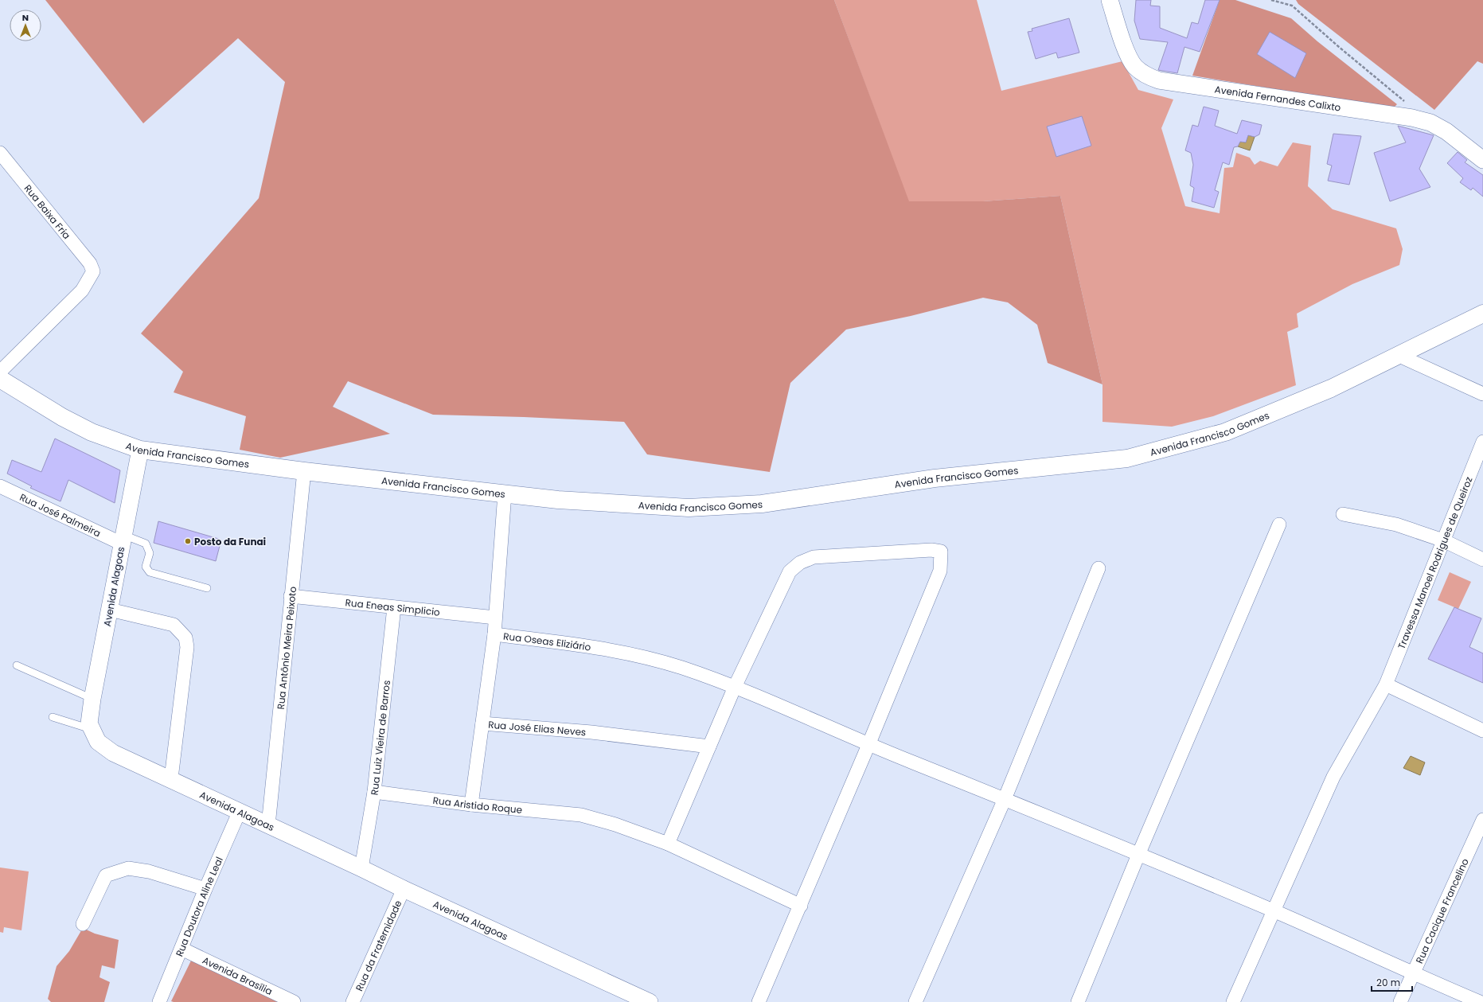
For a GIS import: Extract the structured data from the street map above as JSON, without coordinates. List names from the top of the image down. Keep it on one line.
{"streets":{"main road":["Avenida Francisco Gomes"],"street":["Avenida Fernandes Calixto","Rua Baixa Fria","Rua José Palmeira","Travessa Manoel Rodrigues de Queiroz","Avenida Alagoas","Rua Eneas Simplicio","Rua Oseas Eliziário","Rua Antônio Meira Peixoto","Rua José Elias Neves","Rua Luiz Vieira de Barros","Rua Aristido Roque","Rua Doutora Aline Leal","Rua Cacique Francelino","Rua da Fraternidade","Avenida Brasília"]},"crossings":[["Avenida Francisco Gomes","Avenida Alagoas"],["Avenida Francisco Gomes","Rua Antônio Meira Peixoto"],["Rua José Palmeira","Avenida Alagoas"],["Travessa Manoel Rodrigues de Queiroz","Rua Oseas Eliziário"],["Avenida Alagoas","Rua Antônio Meira Peixoto"],["Avenida Alagoas","Rua Luiz Vieira de Barros"],["Avenida Alagoas","Rua Doutora Aline Leal"],["Avenida Alagoas","Rua da Fraternidade"],["Rua Eneas Simplicio","Rua Antônio Meira Peixoto"],["Rua Eneas Simplicio","Rua Luiz Vieira de Barros"],["Rua Oseas Eliziário","Rua Cacique Francelino"],["Rua Luiz Vieira de Barros","Rua Aristido Roque"],["Rua Doutora Aline Leal","Avenida Brasília"]],"places":["Posto da Funai"],"scale_bar":"20 m","north":"top"}
